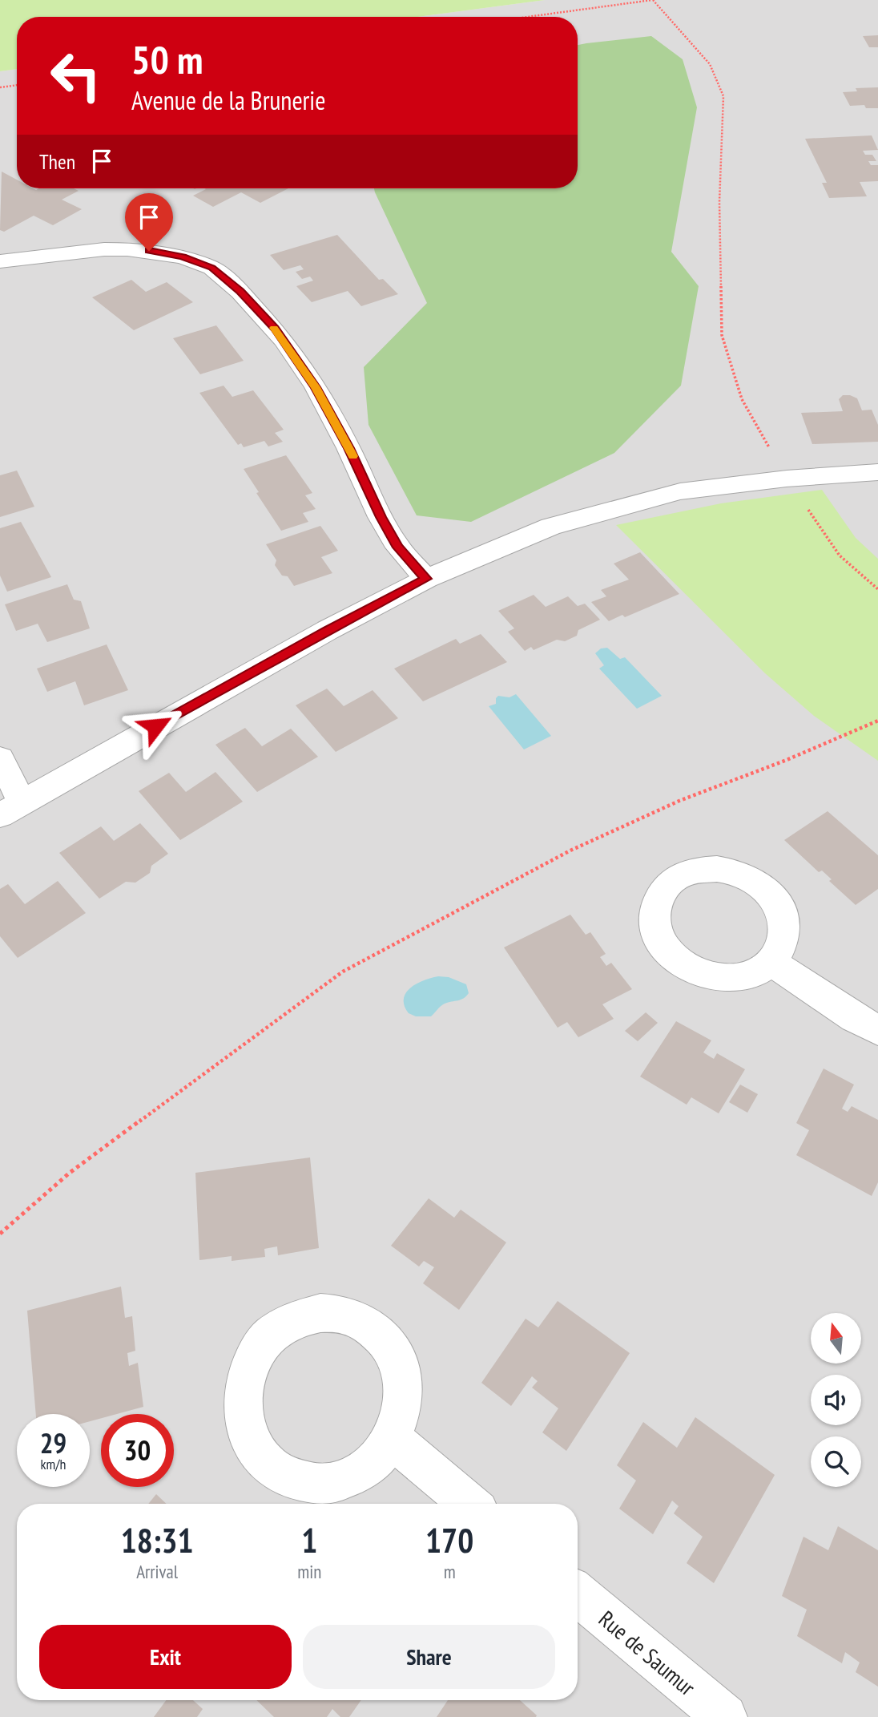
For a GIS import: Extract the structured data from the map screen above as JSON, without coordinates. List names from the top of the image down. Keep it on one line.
{"streets":{"street":["Rue de Saumur"]},"north":"top","page":{"turn":["50 m","Avenue de la Brunerie"],"then":"Then","speed":"29 km/h","limit":"30","eta":["18:31","Arrival","1","min","170","m"],"buttons":["Exit","Share"]}}
